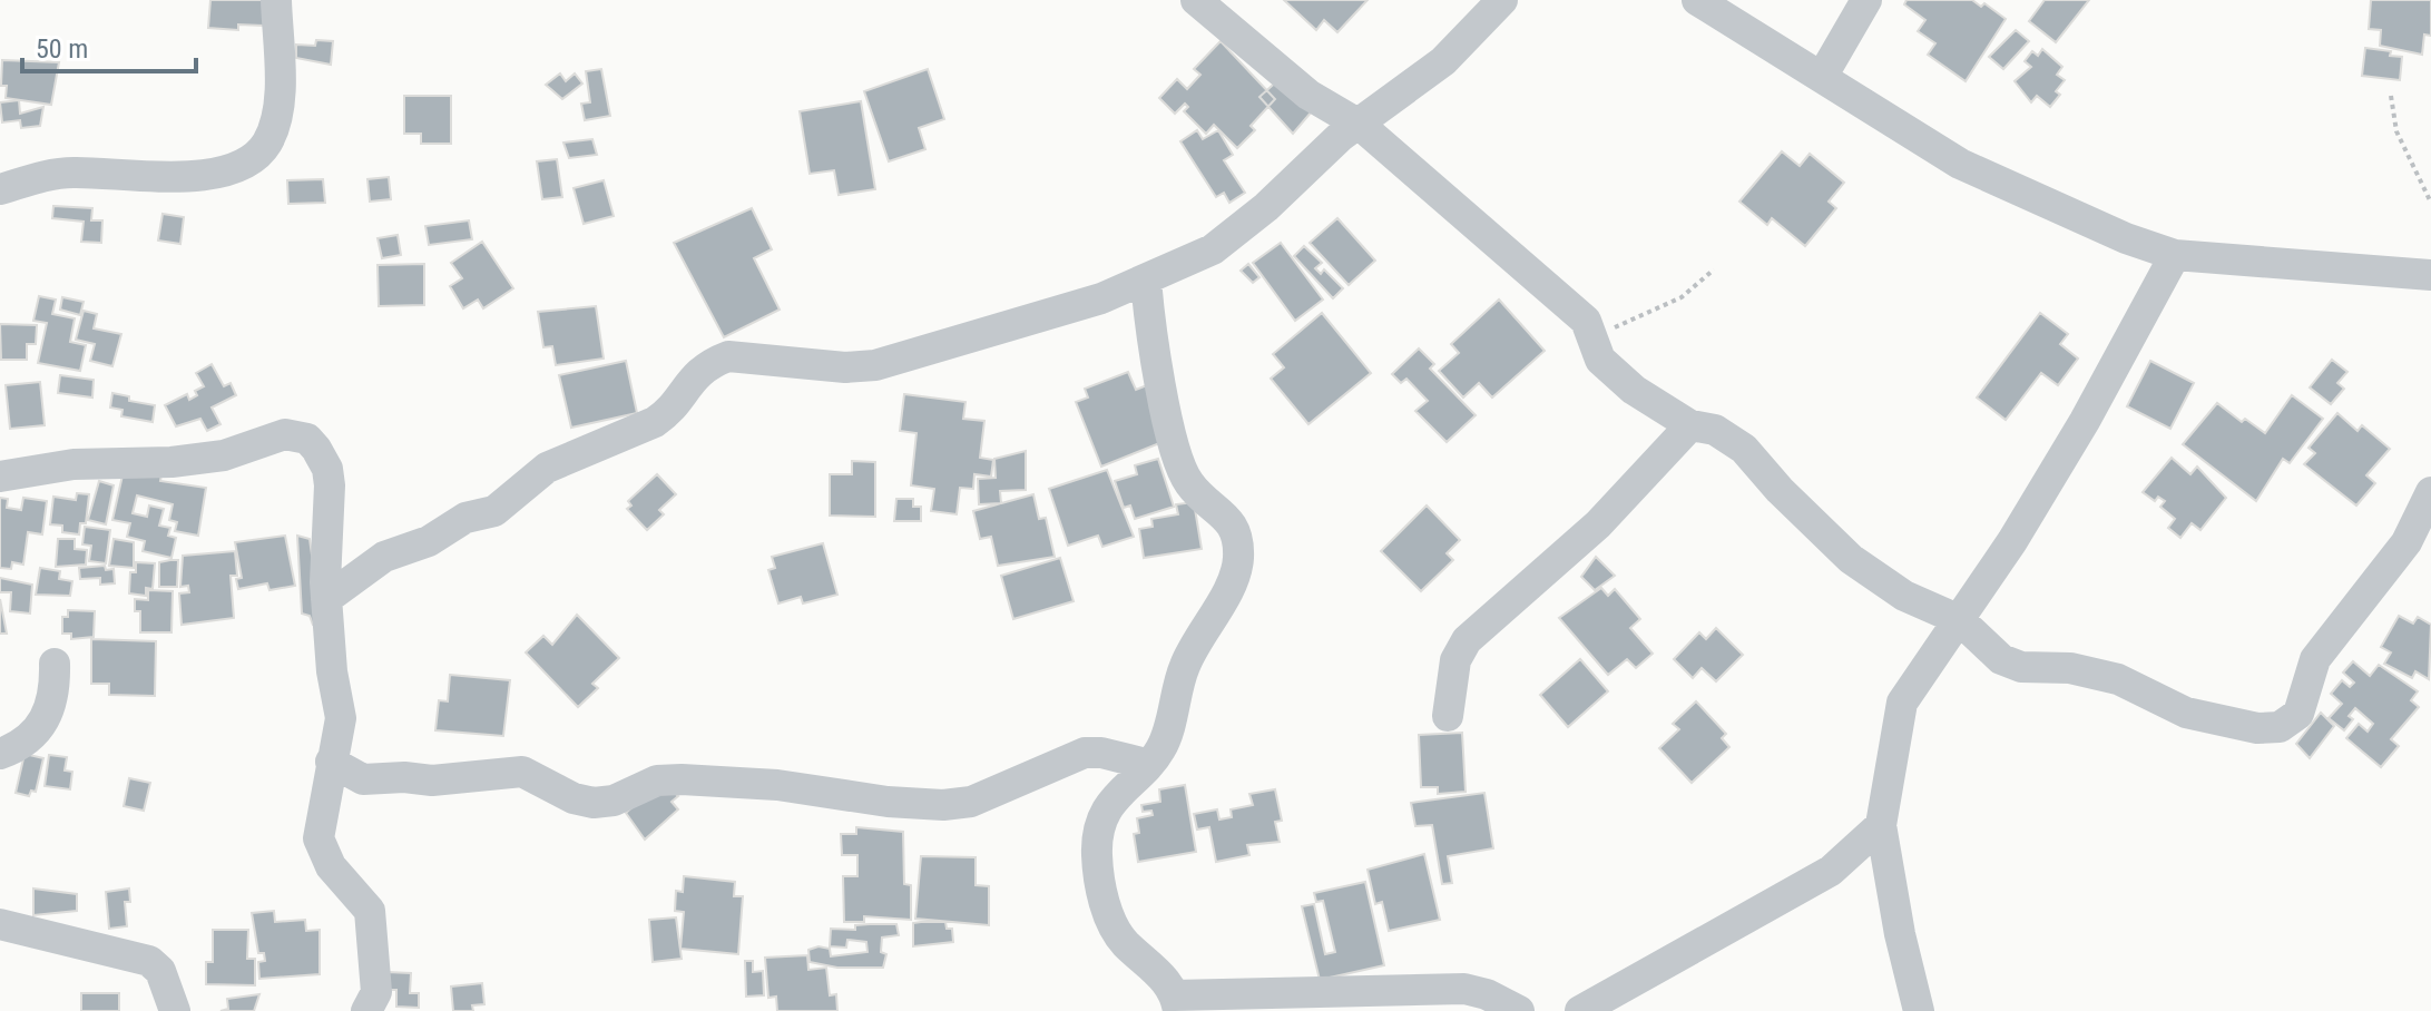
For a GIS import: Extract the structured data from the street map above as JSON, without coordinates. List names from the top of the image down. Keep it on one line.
{"scale_bar":"50 m"}
